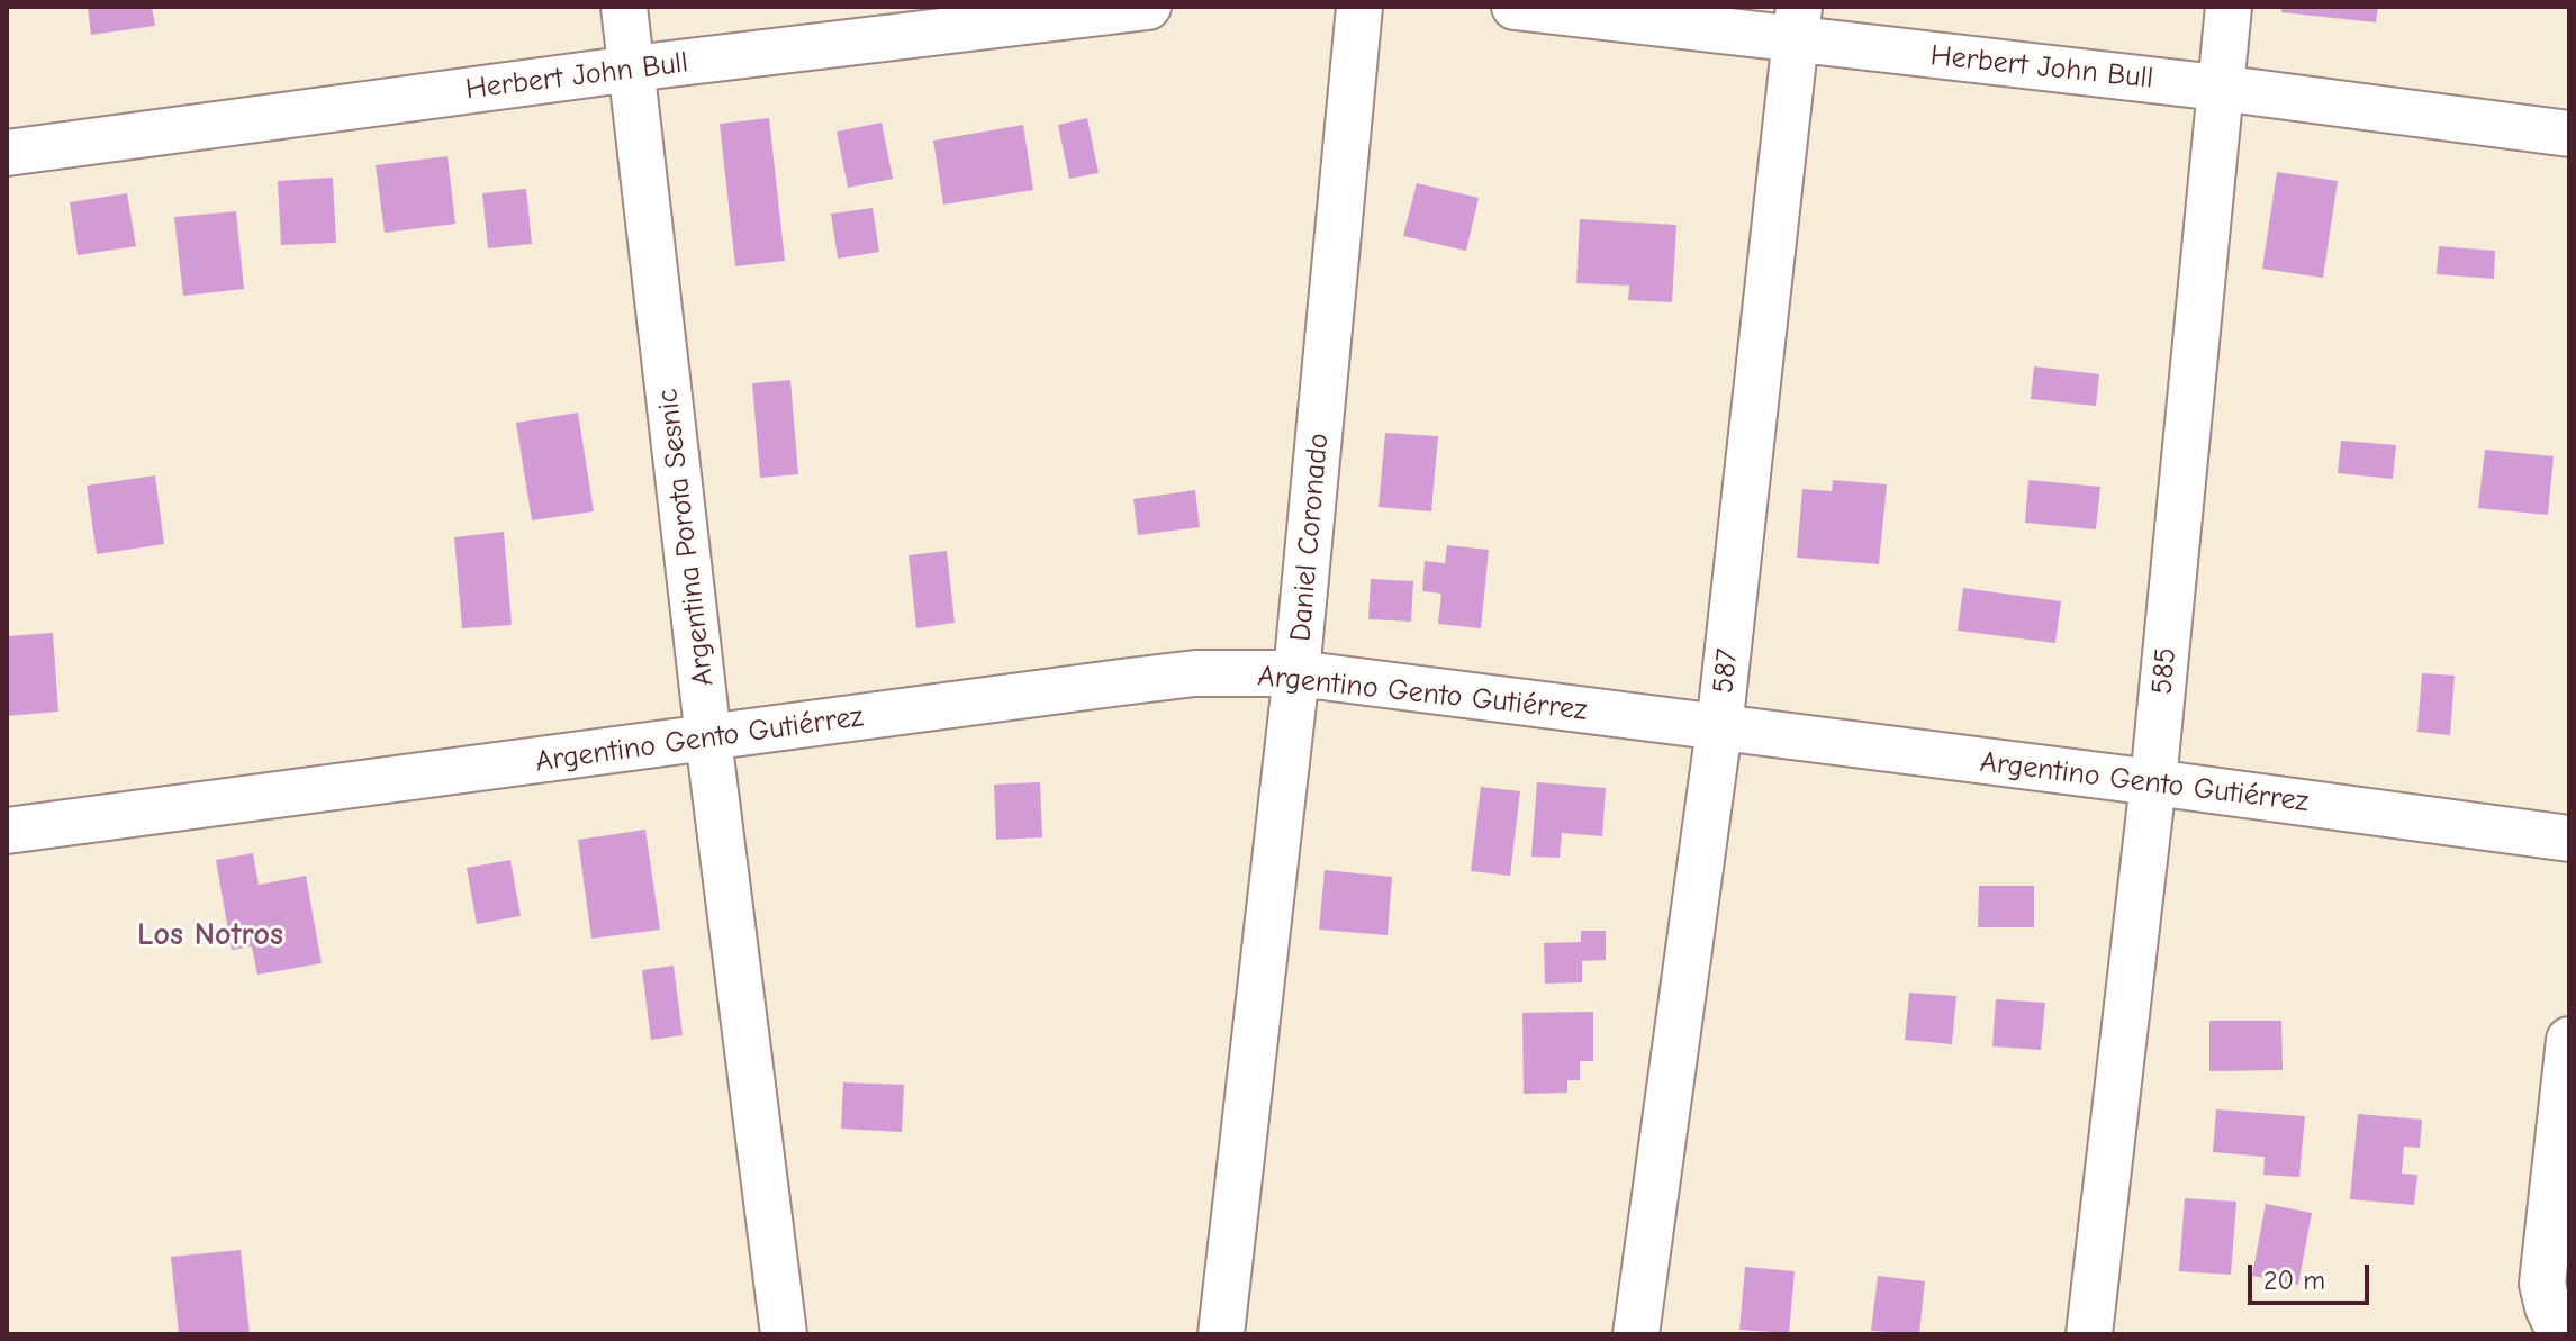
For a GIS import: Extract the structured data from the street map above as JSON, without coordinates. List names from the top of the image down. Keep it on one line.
{"streets":{"street":["Herbert John Bull","Argentina Porota Sesnic","Daniel Coronado","587","585","Argentino Gento Gutiérrez"]},"crossings":[["Herbert John Bull","Argentina Porota Sesnic"],["Herbert John Bull","587"],["Herbert John Bull","585"],["Argentina Porota Sesnic","Argentino Gento Gutiérrez"],["Daniel Coronado","Argentino Gento Gutiérrez"],["587","Argentino Gento Gutiérrez"],["585","Argentino Gento Gutiérrez"]],"districts":["Los Notros"],"scale_bar":"20 m"}
